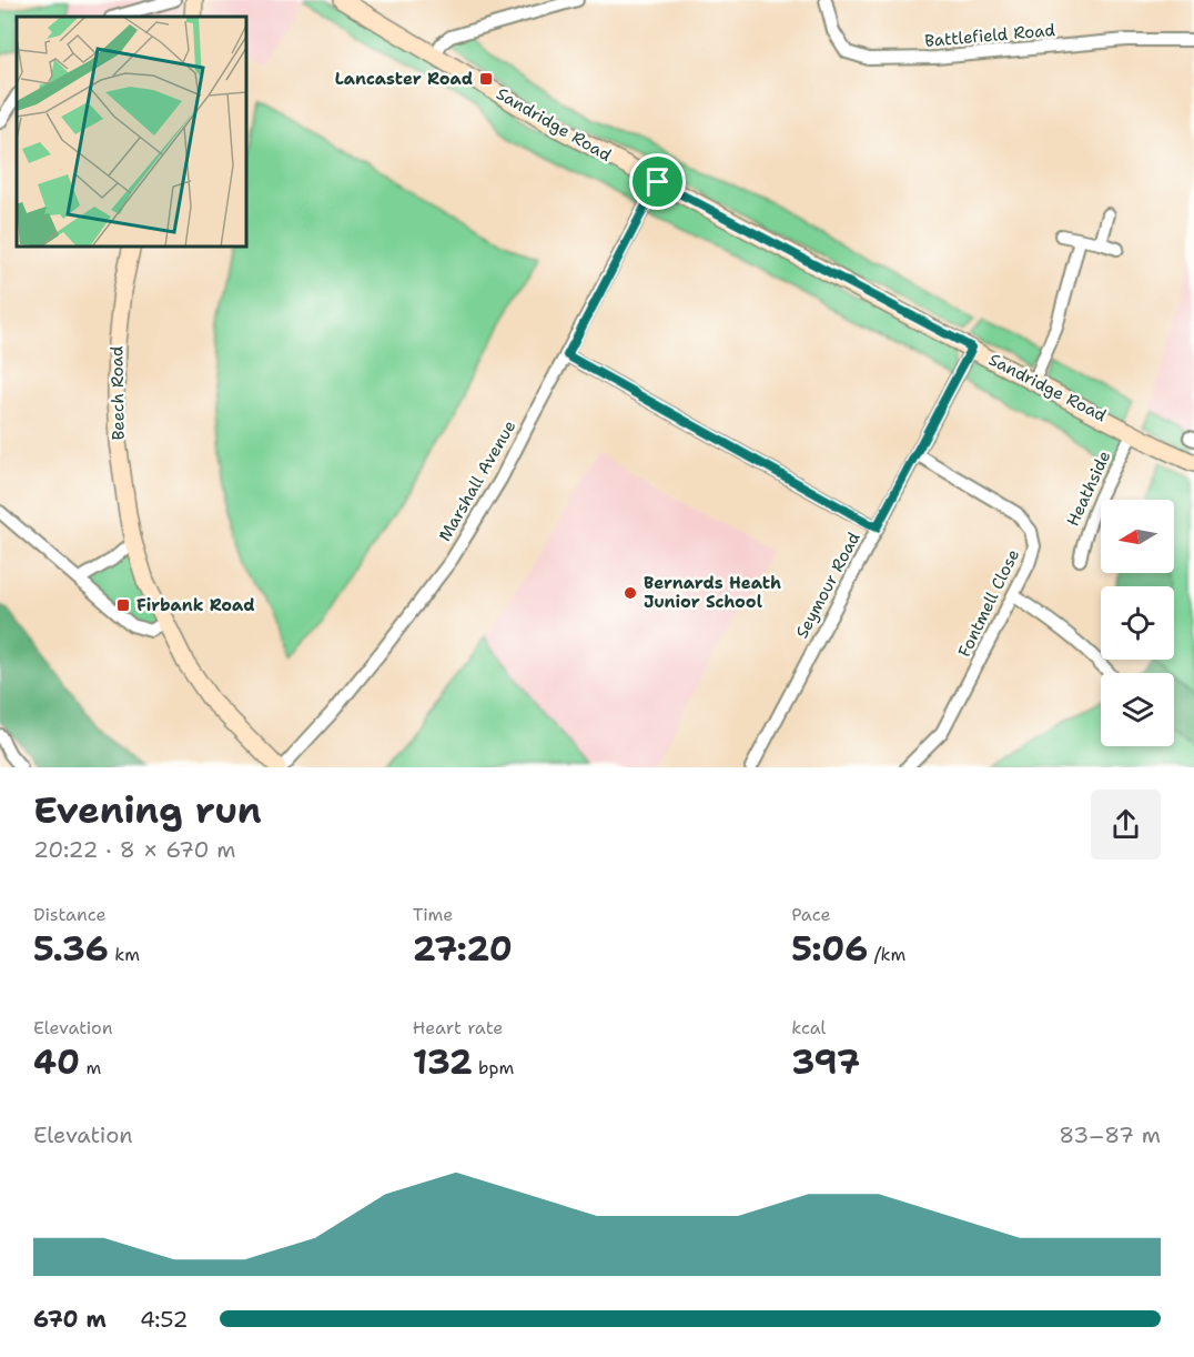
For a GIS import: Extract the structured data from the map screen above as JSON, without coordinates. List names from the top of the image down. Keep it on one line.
{"streets":{"main road":["Sandridge Road","Beech Road"],"street":["Battlefield Road","Marshall Avenue","Heathside","Seymour Road","Fontmell Close"]},"crossings":[["Sandridge Road","Marshall Avenue"],["Sandridge Road","Heathside"],["Sandridge Road","Seymour Road"],["Beech Road","Marshall Avenue"],["Seymour Road","Fontmell Close"]],"places":{"transit":["Lancaster Road","Firbank Road"],"other":["Bernards Heath Junior School"]},"north":"left","page":{"heading":["Evening run","20:22 · 8 × 670 m"],"stats":[["Distance","5.36 km"],["Time","27:20"],["Pace","5:06 /km"],["Elevation","40 m"],["Heart rate","132 bpm"],["kcal","397"]],"chart":["Elevation","83–87 m"],"list":[{"name":"670 m","note":"4:52"}]}}
